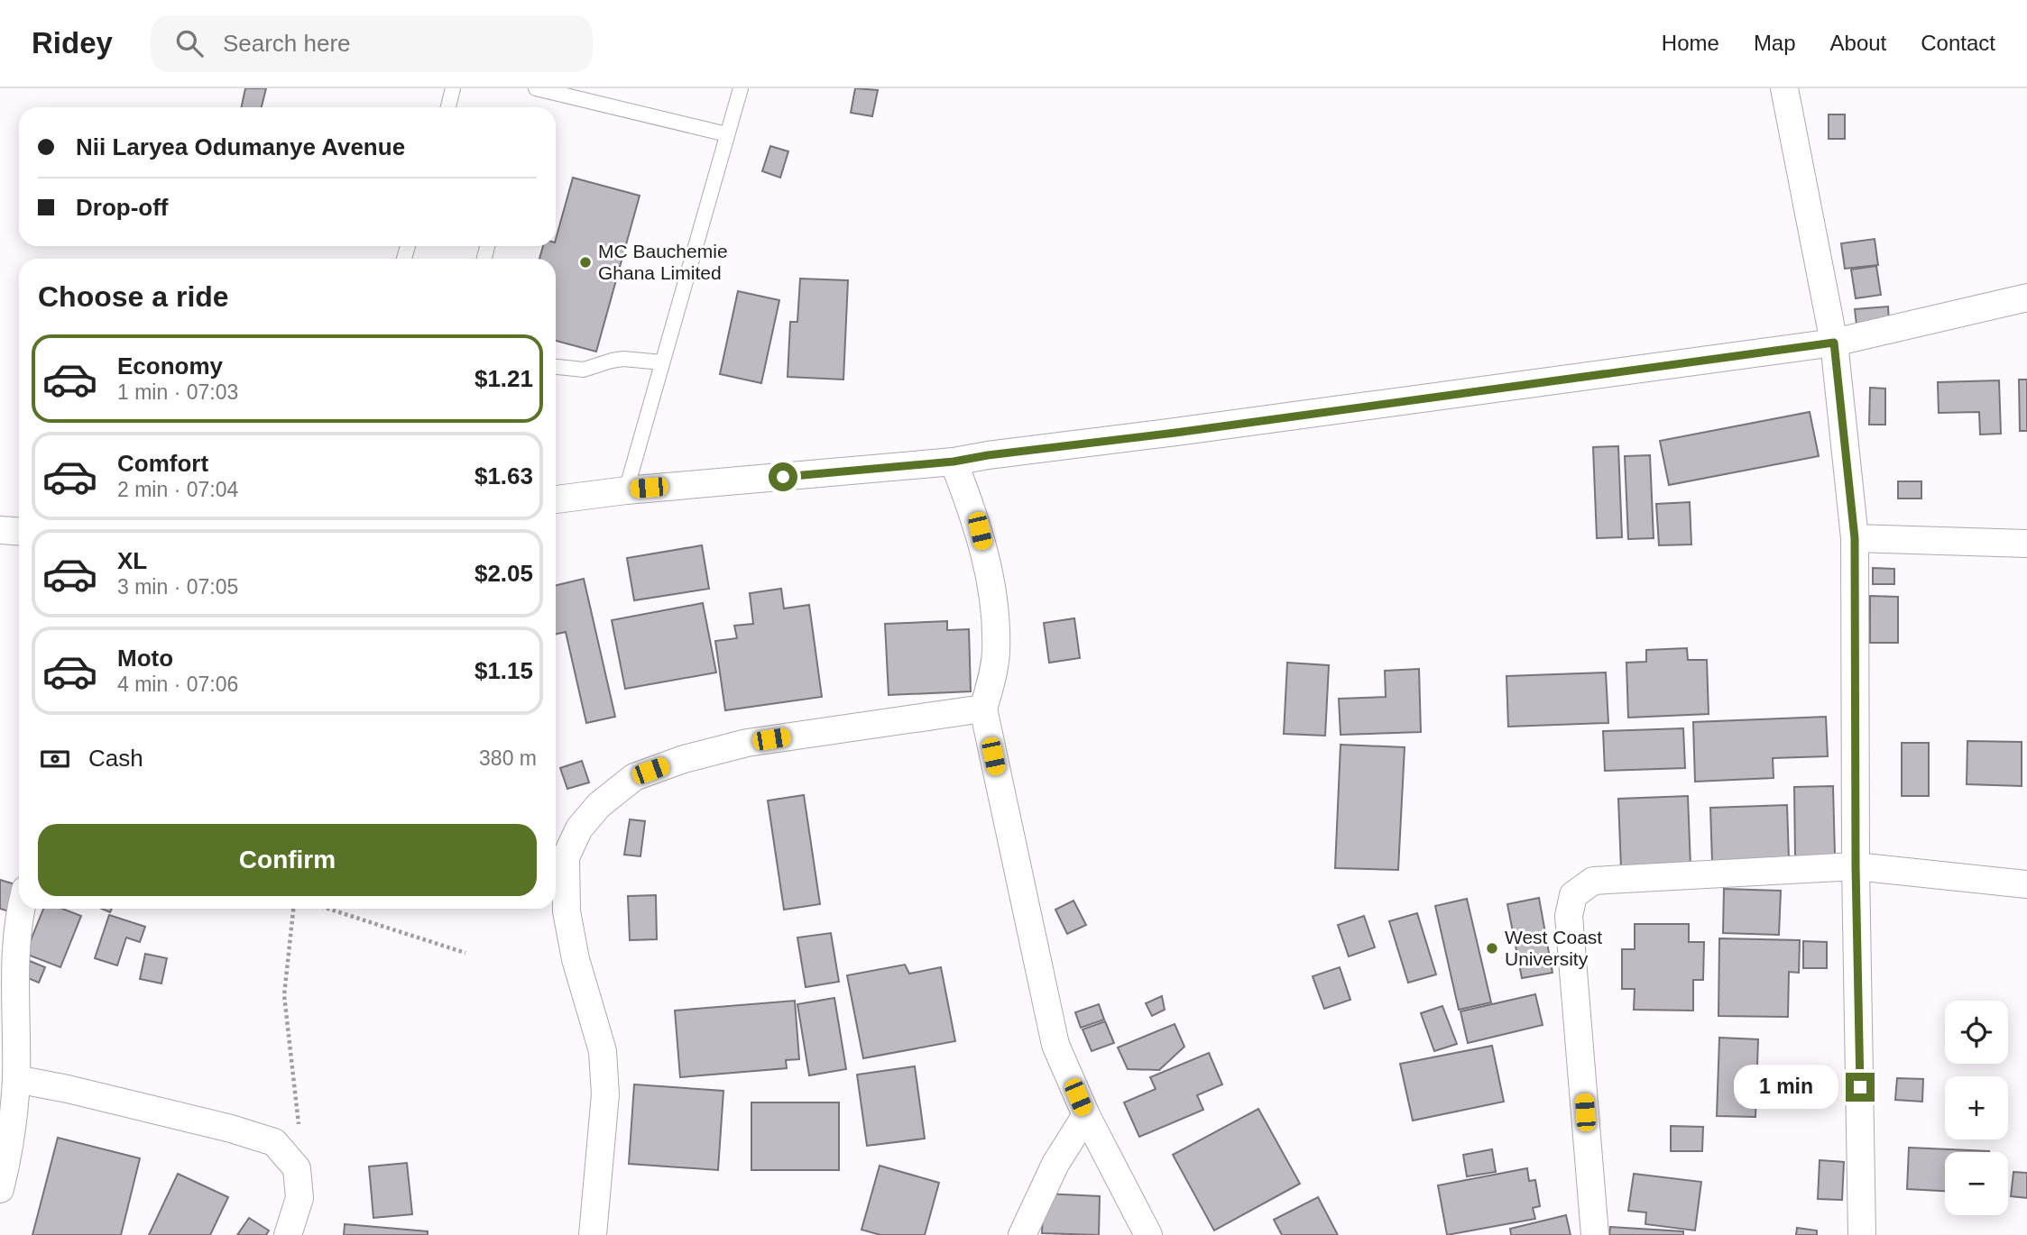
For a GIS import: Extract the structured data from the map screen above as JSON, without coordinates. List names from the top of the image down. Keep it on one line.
{"places":["MC Bauchemie Ghana Limited","West Coast University"],"page":{"header":"Ridey","search":"Search here","nav":["Home","Map","About","Contact"],"banner":["Nii Laryea Odumanye Avenue","Drop-off"],"heading":"Choose a ride","list":[{"name":"Economy","note":"1 min · 07:03","value":"$1.21"},{"name":"Comfort","note":"2 min · 07:04","value":"$1.63"},{"name":"XL","note":"3 min · 07:05","value":"$2.05"},{"name":"Moto","note":"4 min · 07:06","value":"$1.15"}],"pay":["Cash","380 m"],"buttons":"Confirm","map_buttons":["+","−"],"bubble":"1 min"}}
